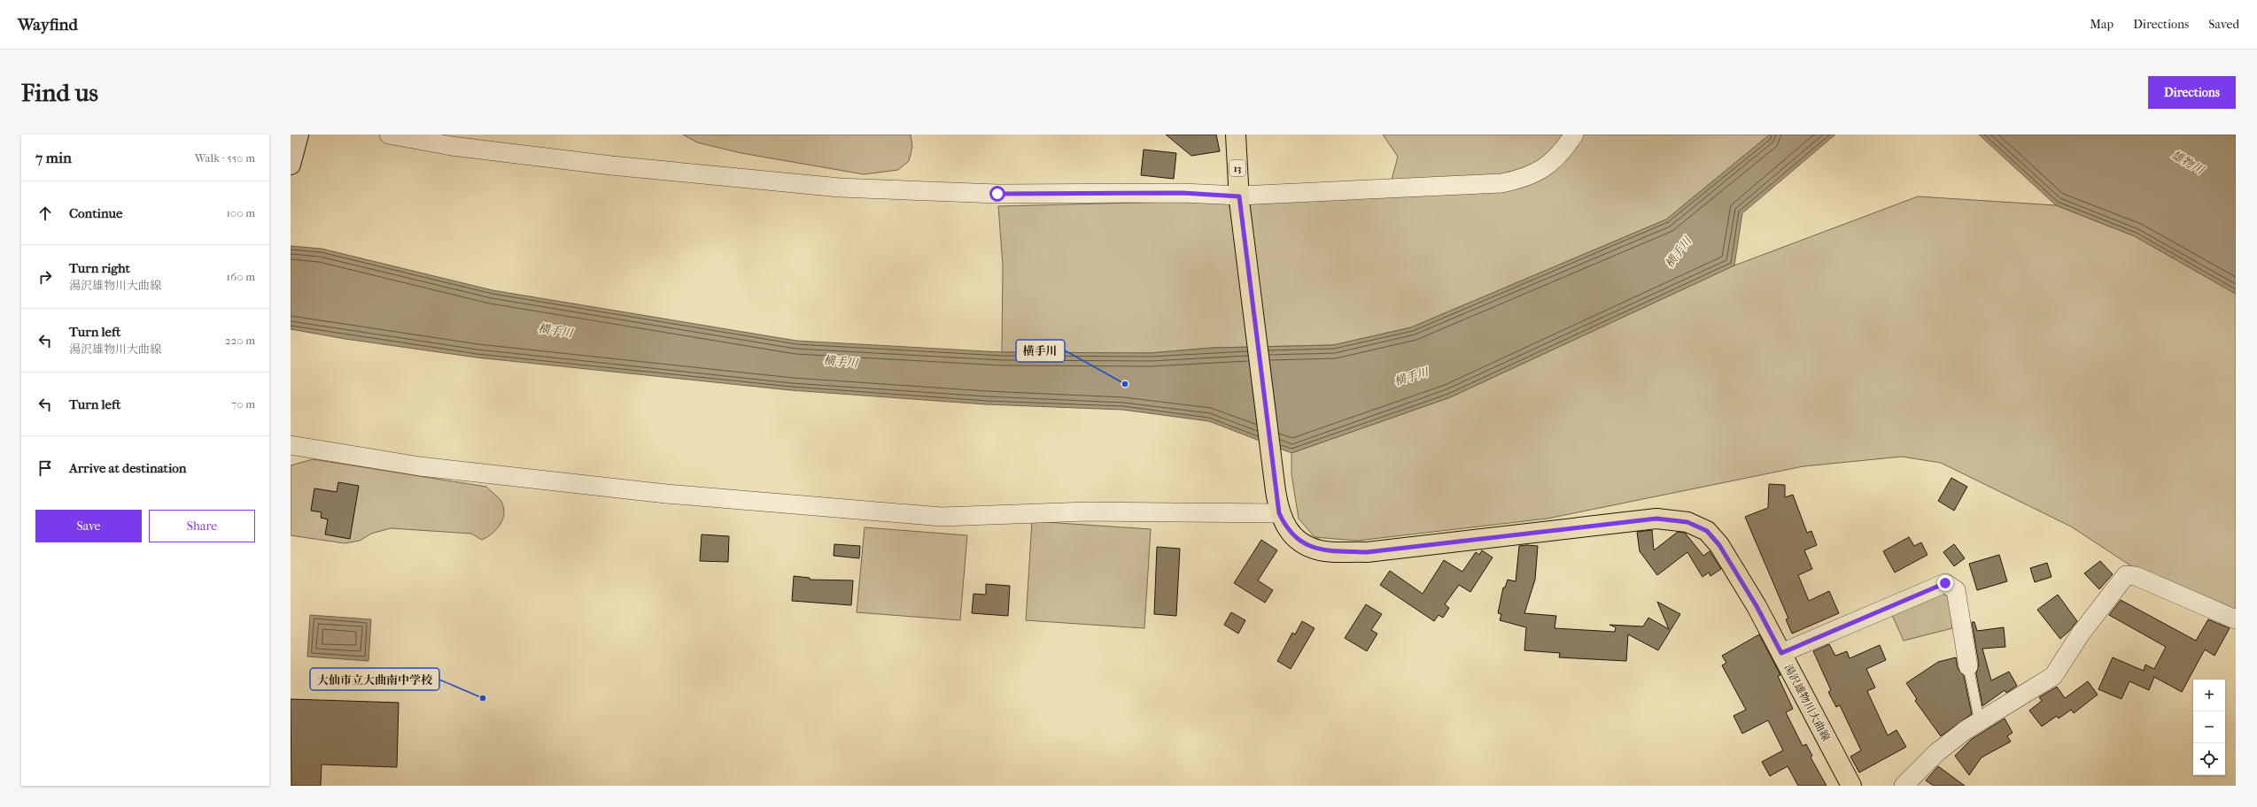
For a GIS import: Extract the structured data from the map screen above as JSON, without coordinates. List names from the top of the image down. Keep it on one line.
{"streets":{"main road":["13","湯沢雄物川大曲線"]},"water":["雄物川","横手川"],"places":["横手川","大仙市立大曲南中学校"],"page":{"header":"Wayfind","nav":["Map","Directions","Saved"],"buttons":["Directions",["Save","Share"]],"title":"Find us","heading":["7 min","Walk · 550 m"],"list":[["Continue","100 m"],["Turn right","湯沢雄物川大曲線","160 m"],["Turn left","湯沢雄物川大曲線","220 m"],["Turn left","70 m"],"Arrive at destination"],"map_buttons":["+","−"]}}
